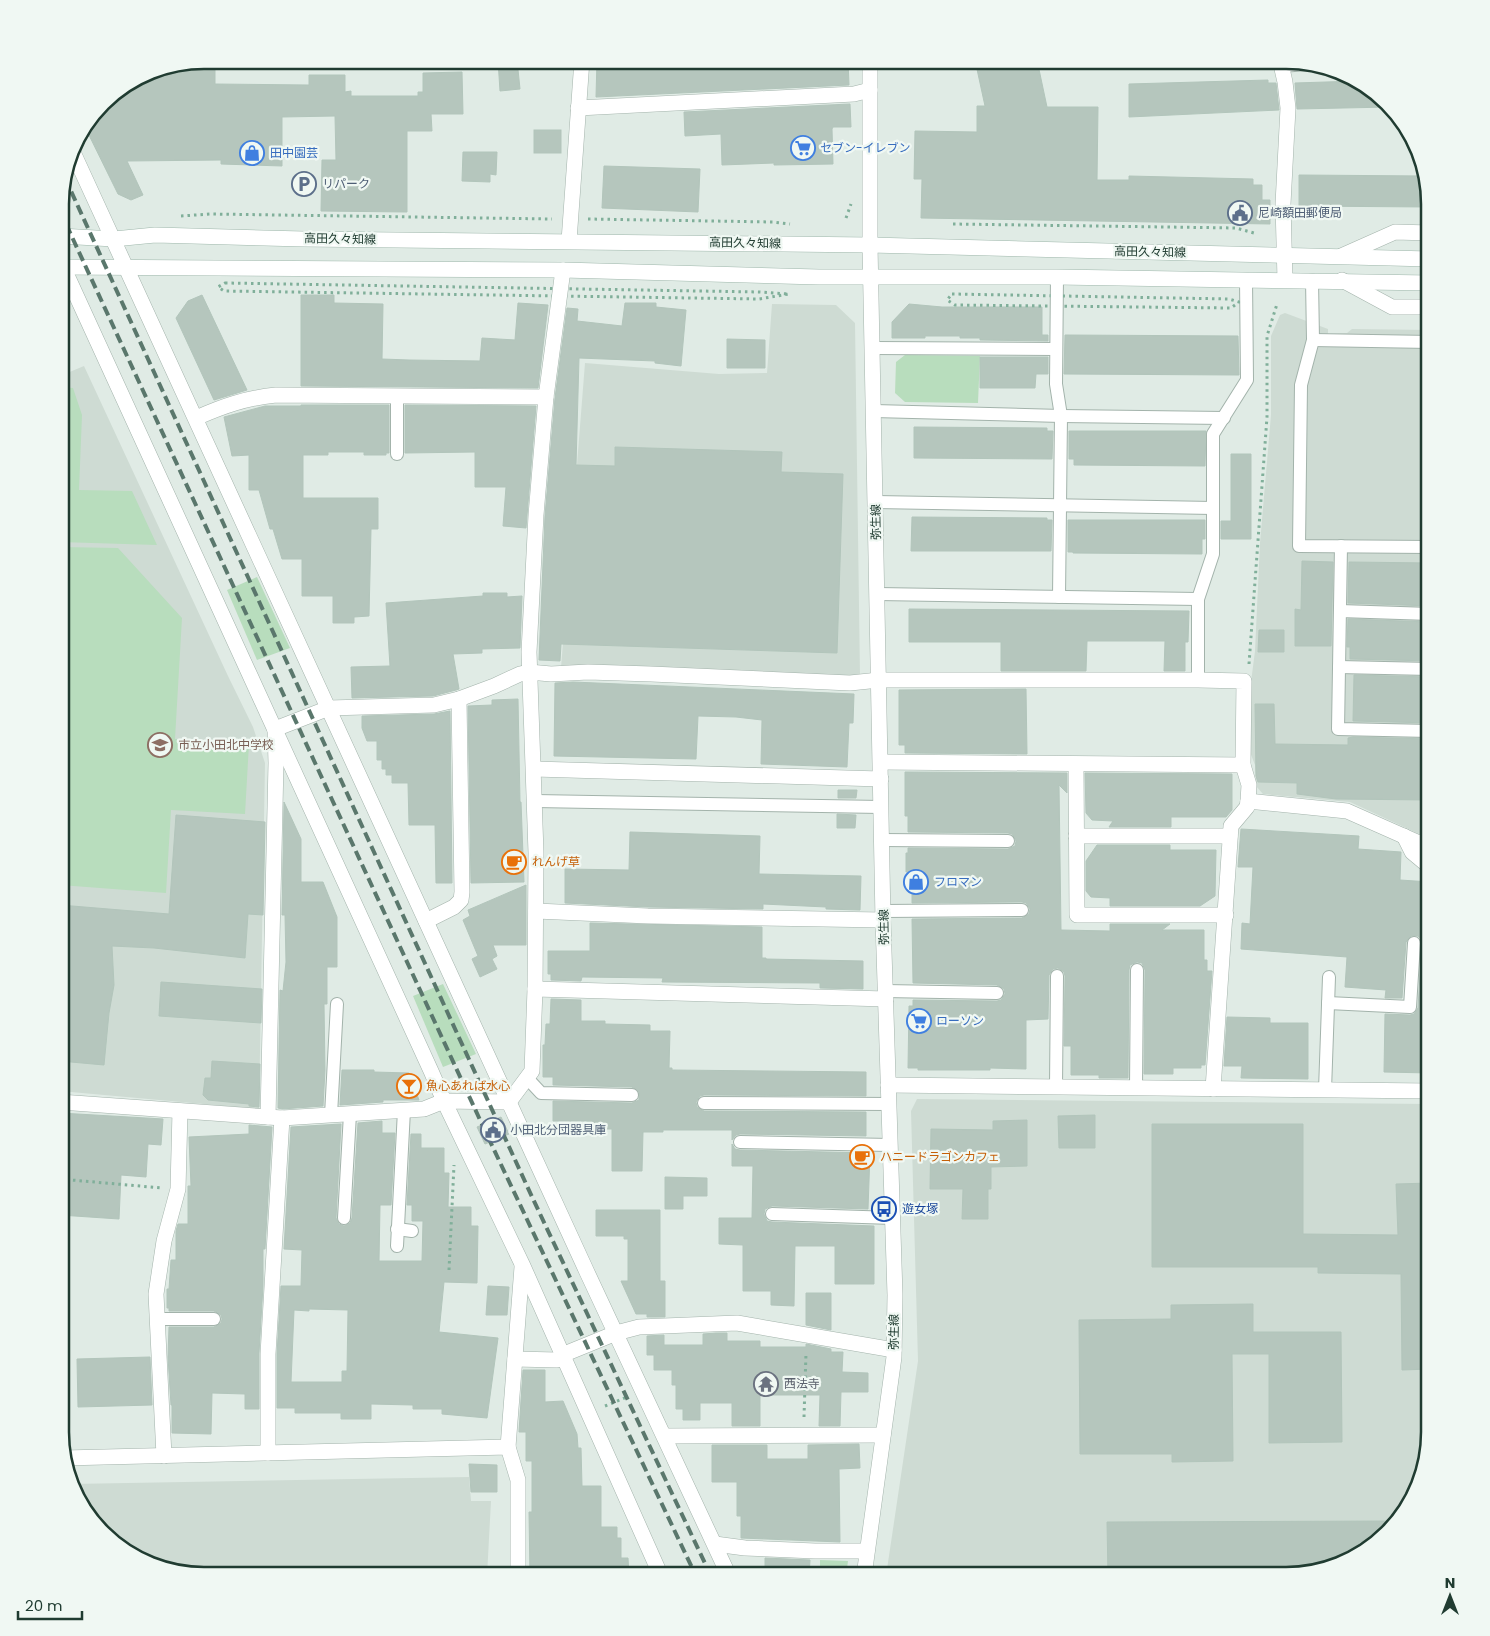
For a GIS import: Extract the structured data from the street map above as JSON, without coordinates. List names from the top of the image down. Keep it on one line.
{"streets":{"street":["高田久々知線","弥生線"]},"crossings":[["高田久々知線","弥生線"]],"places":{"supermarket":["セブン-イレブン","ローソン"],"shop":["田中園芸","フロマン"],"parking":["リパーク"],"public building":["尼崎額田郵便局","小田北分団器具庫"],"school or university":["市立小田北中学校"],"cafe":["れんげ草","ハニードラゴンカフェ"],"bar":["魚心あれば水心"],"bus stop":["遊女塚"],"temple":["西法寺"]},"scale_bar":"20 m","north":"top"}
